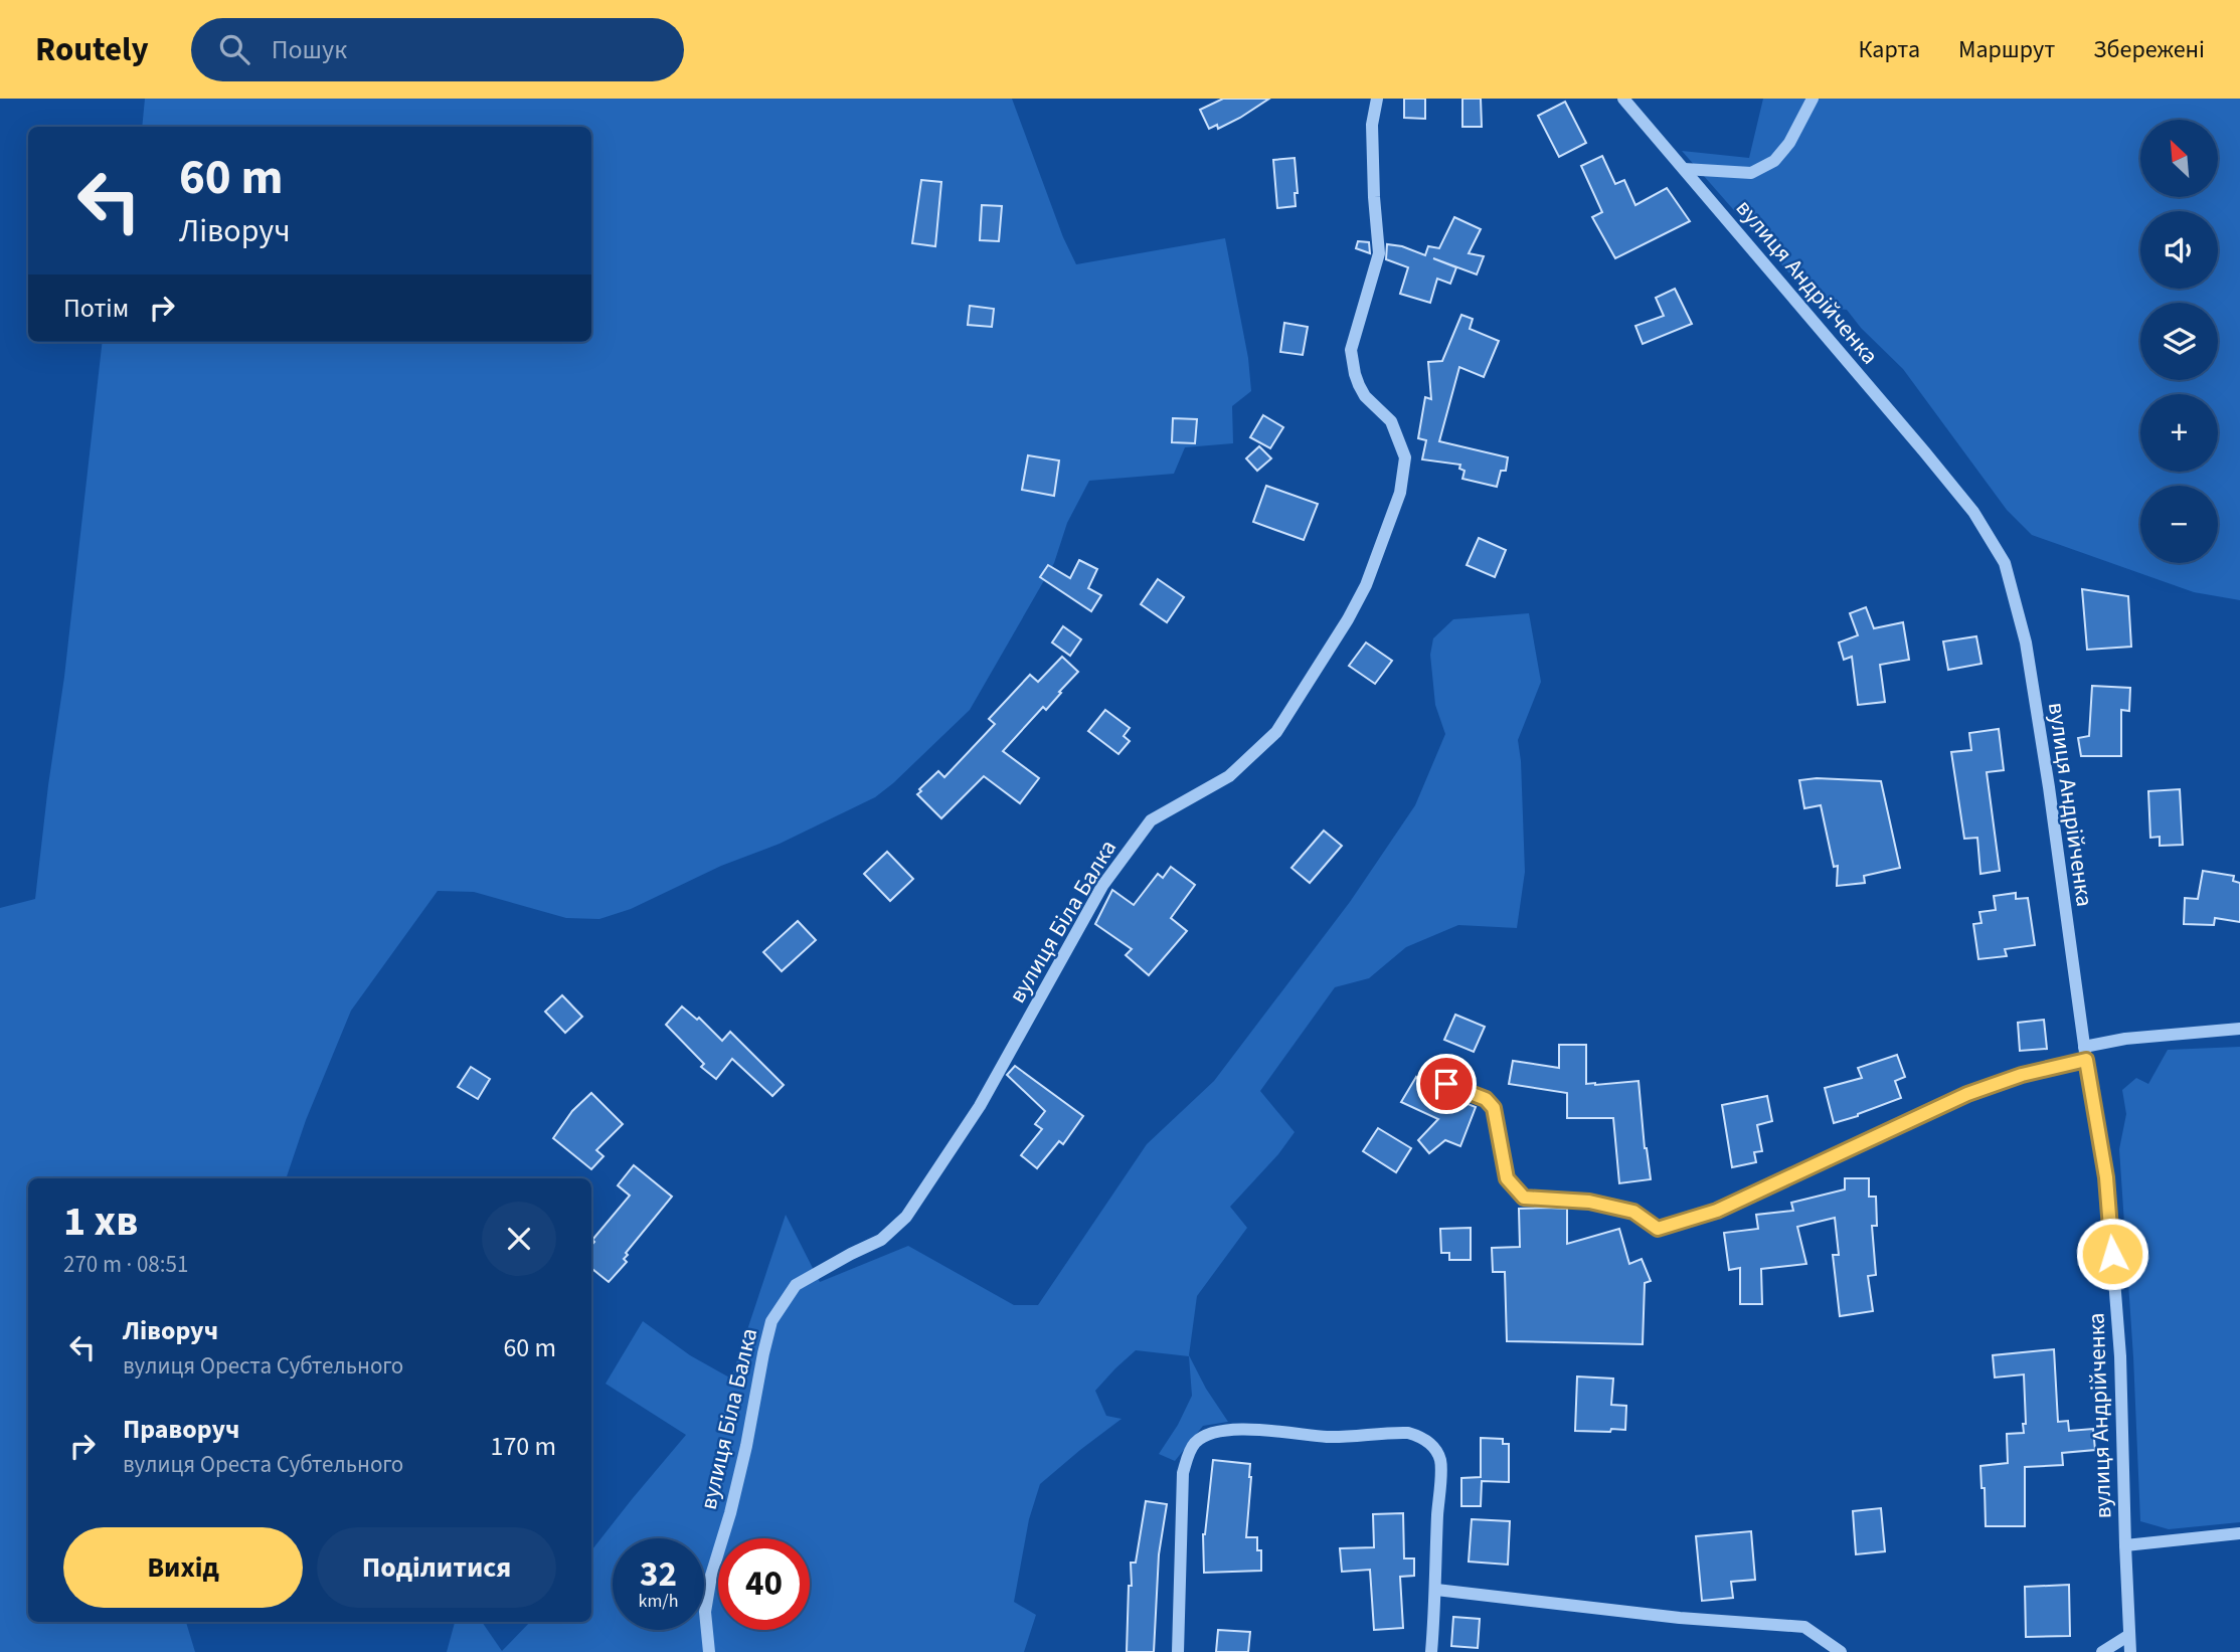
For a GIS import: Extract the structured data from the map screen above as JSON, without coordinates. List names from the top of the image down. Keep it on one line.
{"streets":{"street":["вулиця Андрійченка","вулиця Біла Балка"]},"north":"top left","page":{"header":"Routely","search":"Пошук","nav":["Карта","Маршрут","Збережені"],"map_buttons":["+","−"],"turn":["60 m","Ліворуч"],"then":"Потім","heading":["1 хв","270 m · 08:51"],"list":[{"name":"Ліворуч","note":"вулиця Ореста Субтельного","value":"60 m"},{"name":"Праворуч","note":"вулиця Ореста Субтельного","value":"170 m"}],"buttons":["Вихід","Поділитися"],"speed":"32 km/h","limit":"40"}}
